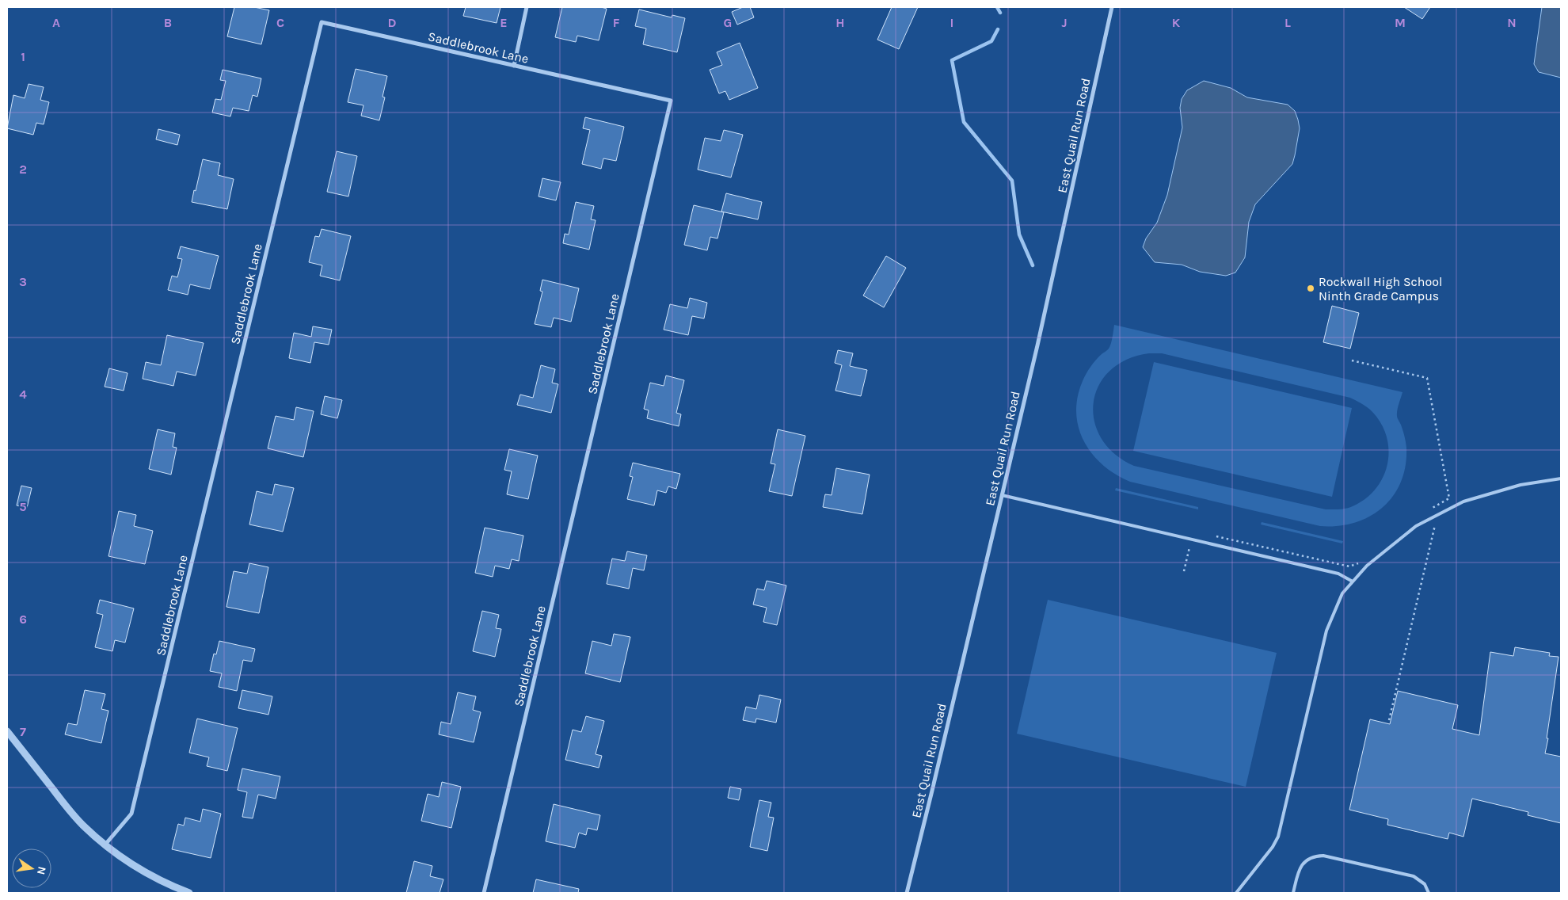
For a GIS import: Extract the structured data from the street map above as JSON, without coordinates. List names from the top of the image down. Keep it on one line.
{"streets":{"street":["Saddlebrook Lane","East Quail Run Road"]},"places":["Rockwall High School Ninth Grade Campus"],"north":"right","grid":{"columns":["A","B","C","D","E","F","G","H","I","J","K","L","M","N"],"rows":["1","2","3","4","5","6","7"]}}
